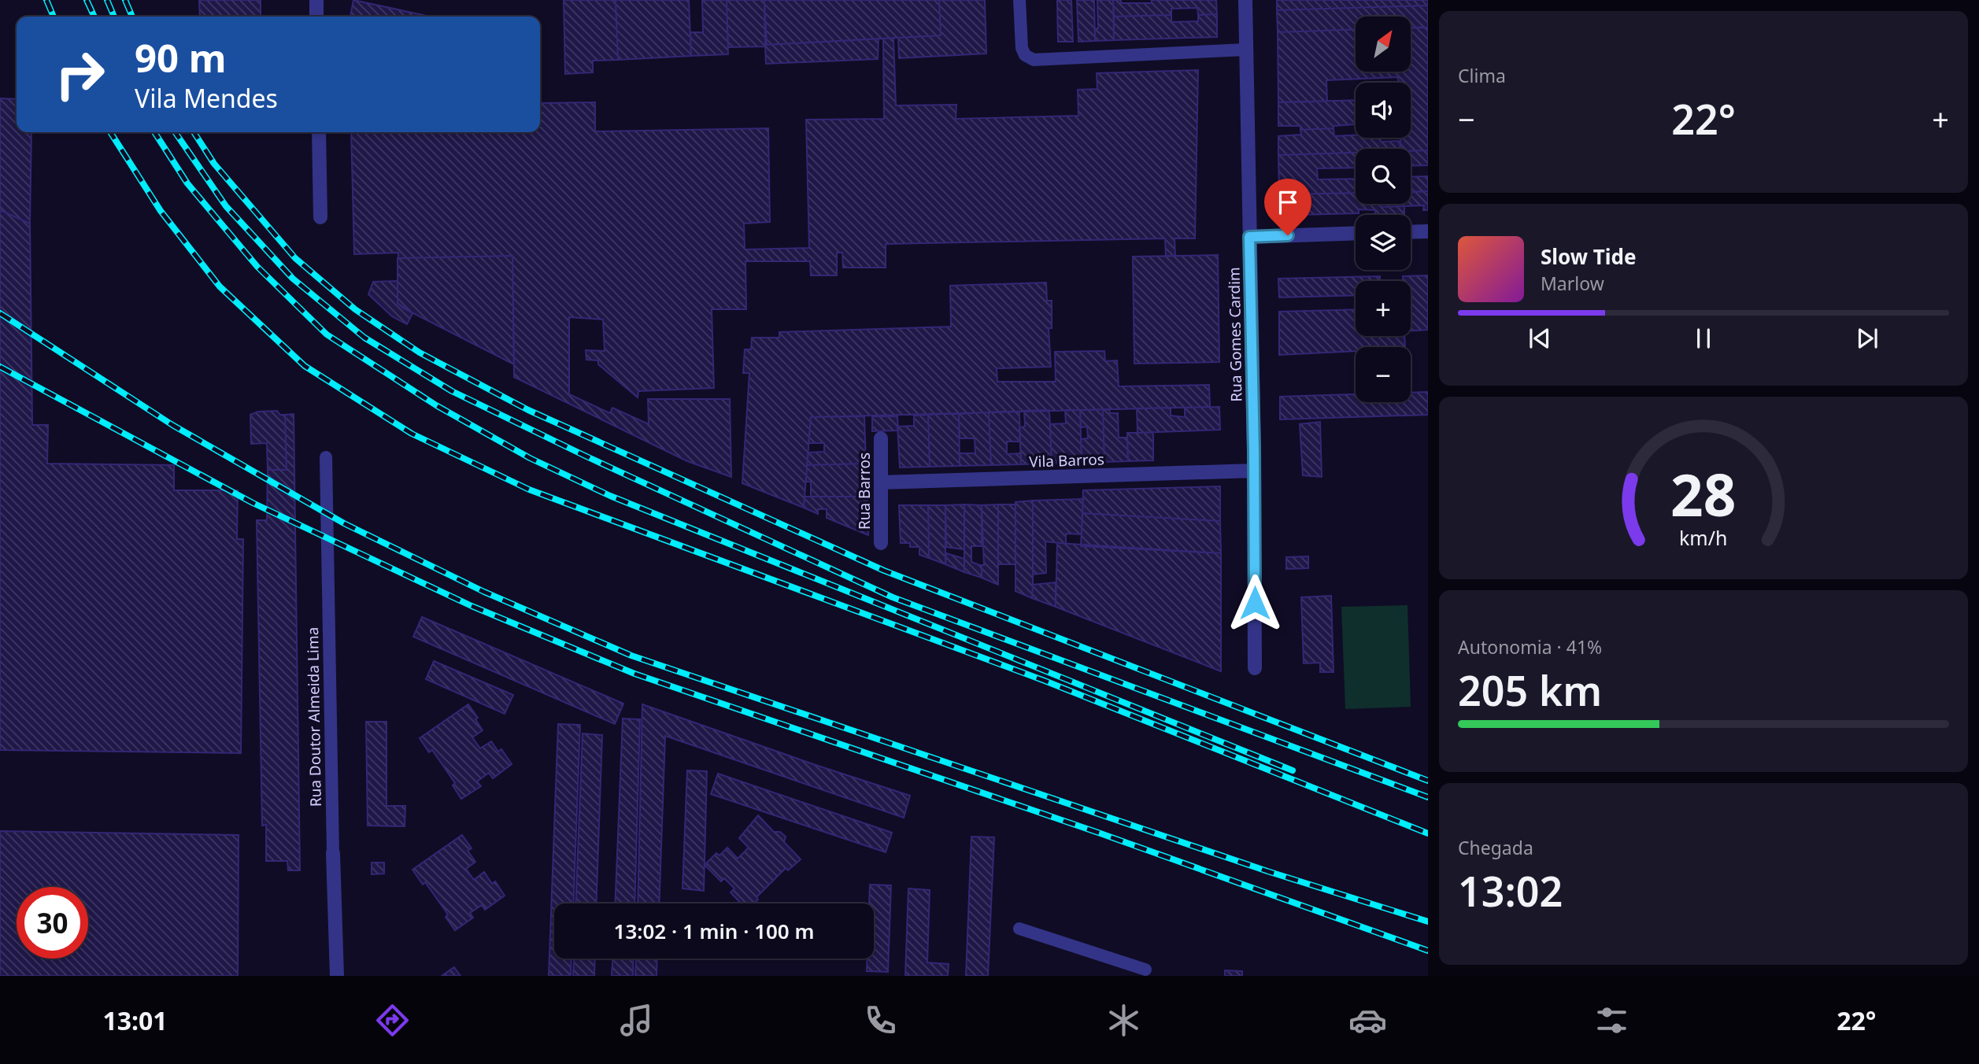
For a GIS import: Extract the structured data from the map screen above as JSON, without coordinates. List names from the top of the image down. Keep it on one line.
{"streets":{"street":["Rua Gomes Cardim","Vila Barros","Rua Barros","Rua Doutor Almeida Lima"]},"crossings":[["Rua Gomes Cardim","Vila Barros"],["Vila Barros","Rua Barros"]],"north":"top right","page":{"tile":["Clima",["Autonomia · 41%","205 km"],["Chegada","13:02"]],"map_buttons":["+","−"],"turn":["90 m","Vila Mendes"],"heat":["−","22°","+"],"song":["Slow Tide","Marlow"],"limit":"30","trip":"13:02 · 1 min · 100 m","tabs":["13:01","22°"],"gauge":["28","km/h"]}}
